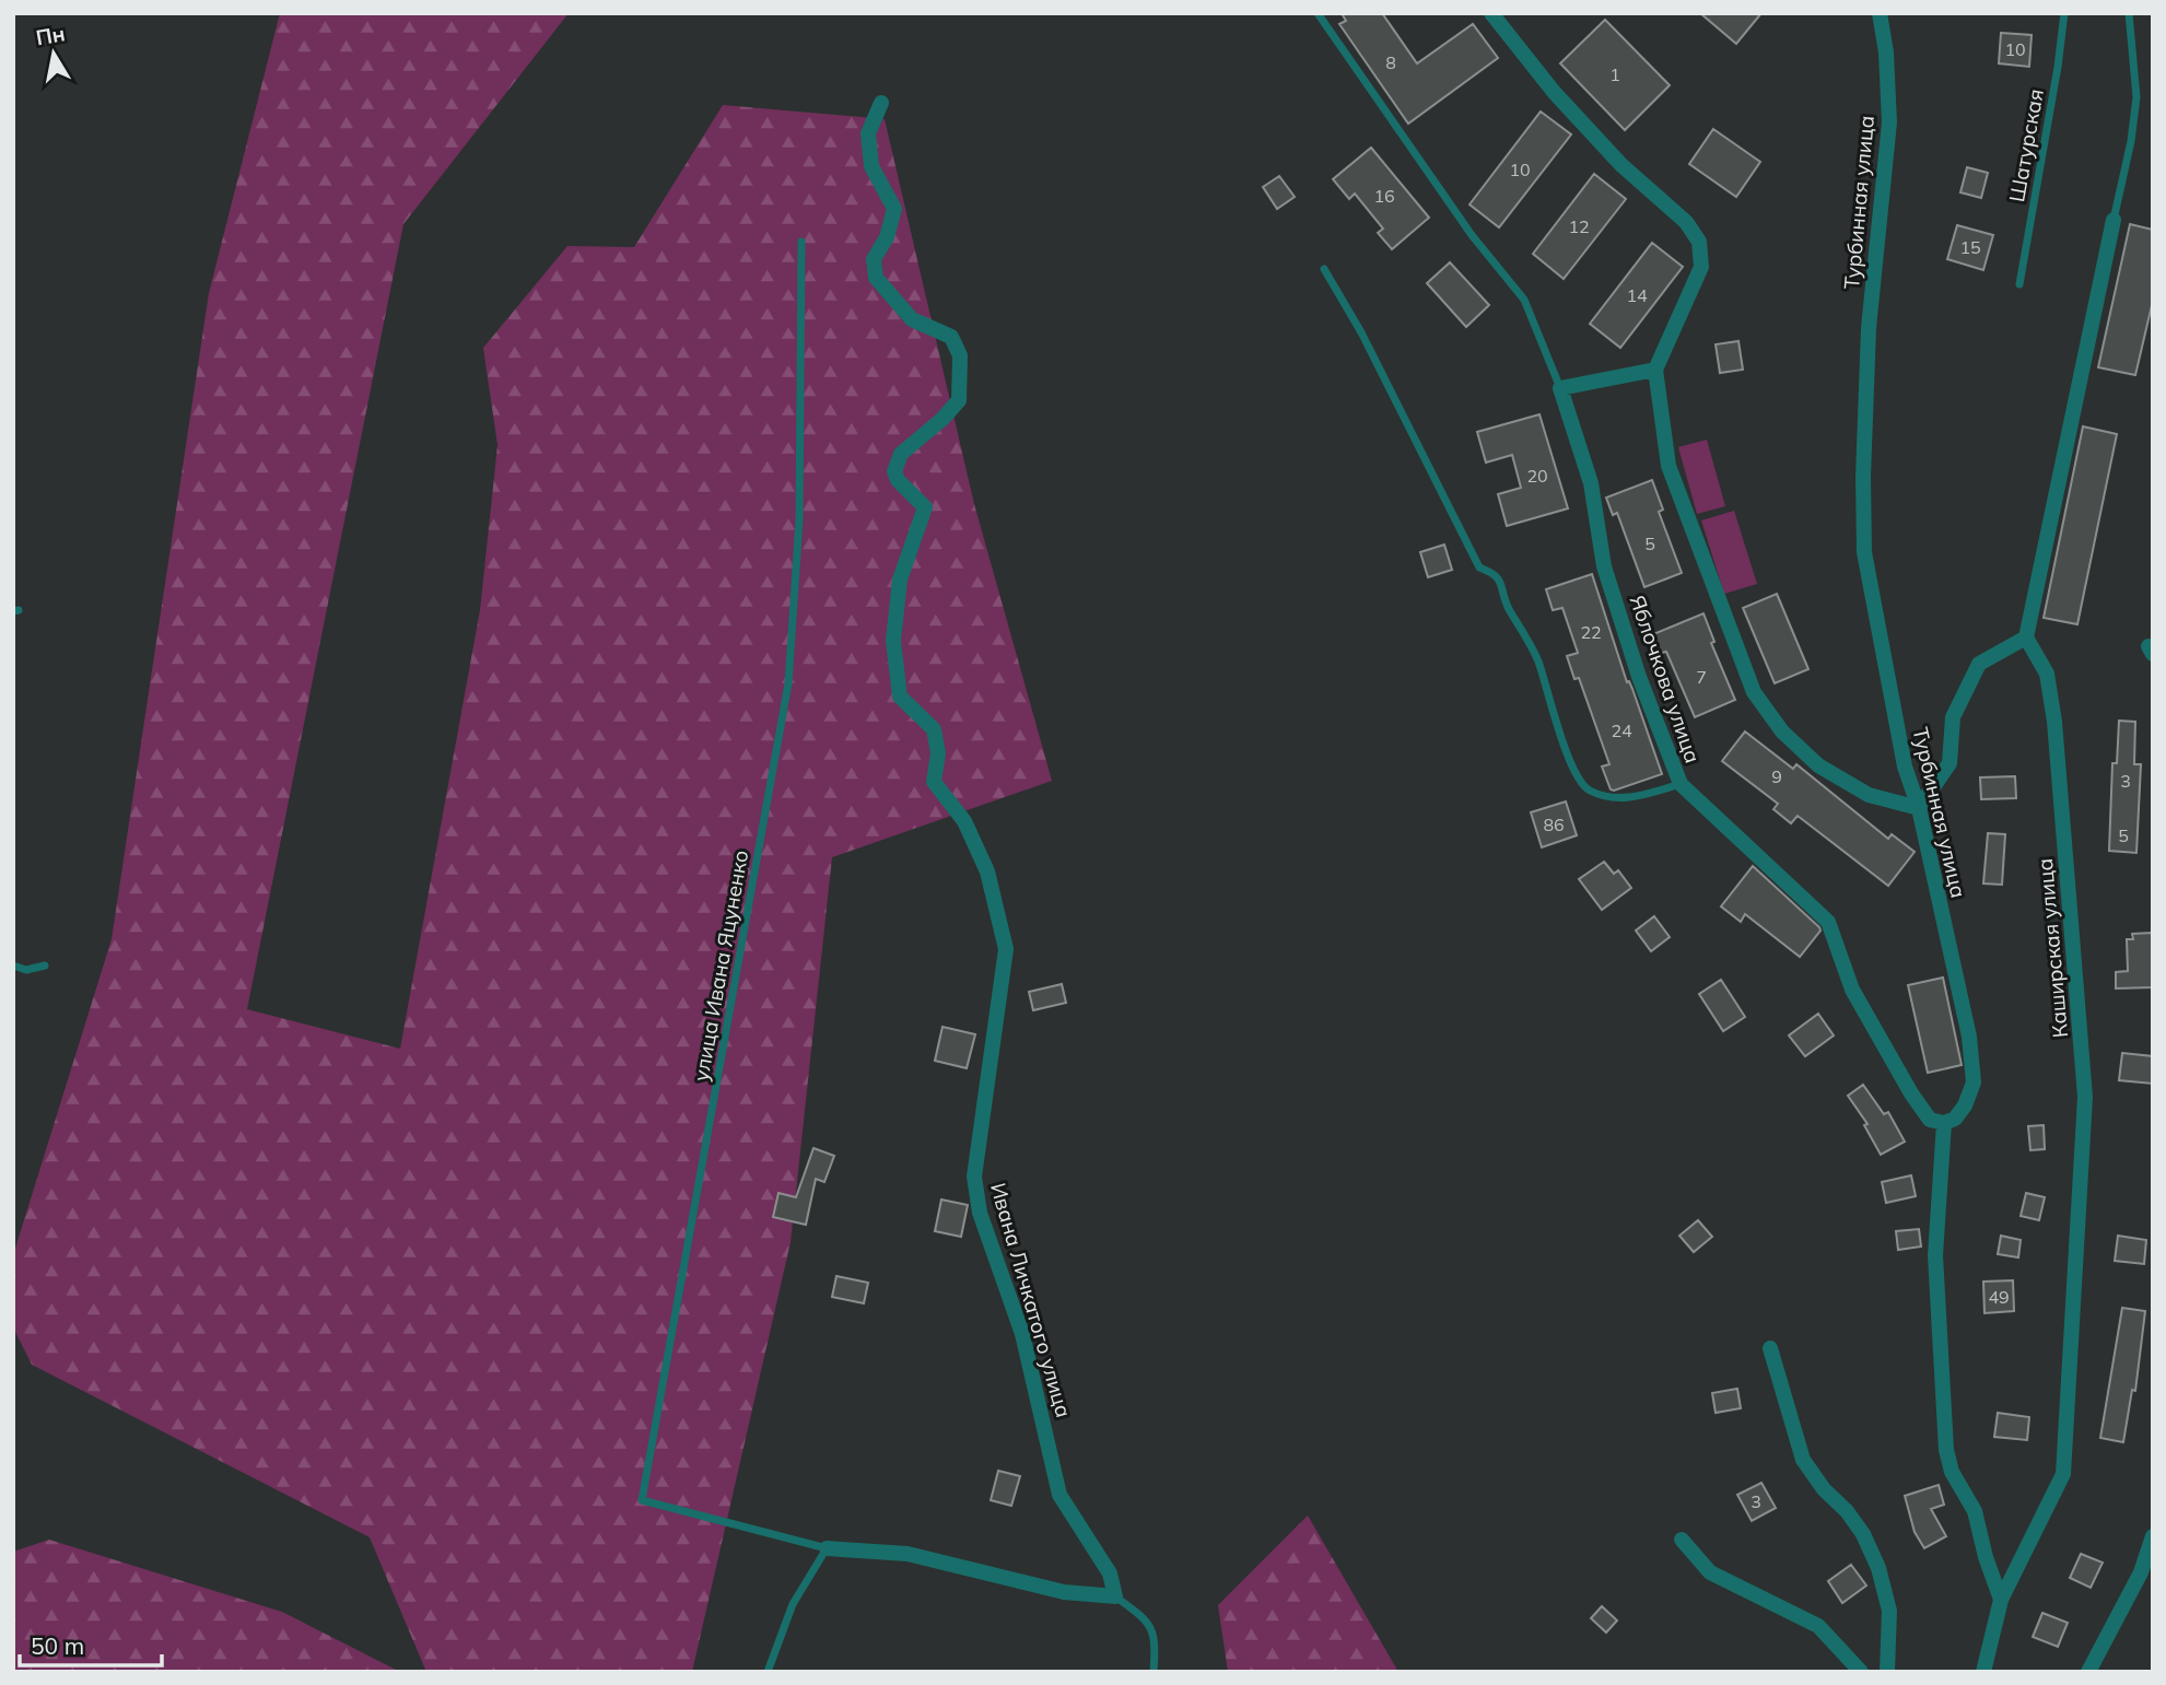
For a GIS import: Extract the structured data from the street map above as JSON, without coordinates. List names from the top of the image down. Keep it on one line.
{"streets":{"street":["Турбинная улица","Яблочкова улица","Каширская улица","Ивана Личкатого улица"],"lane":["Шатурская","улица Ивана Яцуненко"]},"crossings":[["Турбинная улица","Яблочкова улица"]],"house_numbers":["10","8","1","10","16","12","15","14","20","5","22","7","24","9","3","86","5","49","3"],"scale_bar":"50 m","north":"top"}
